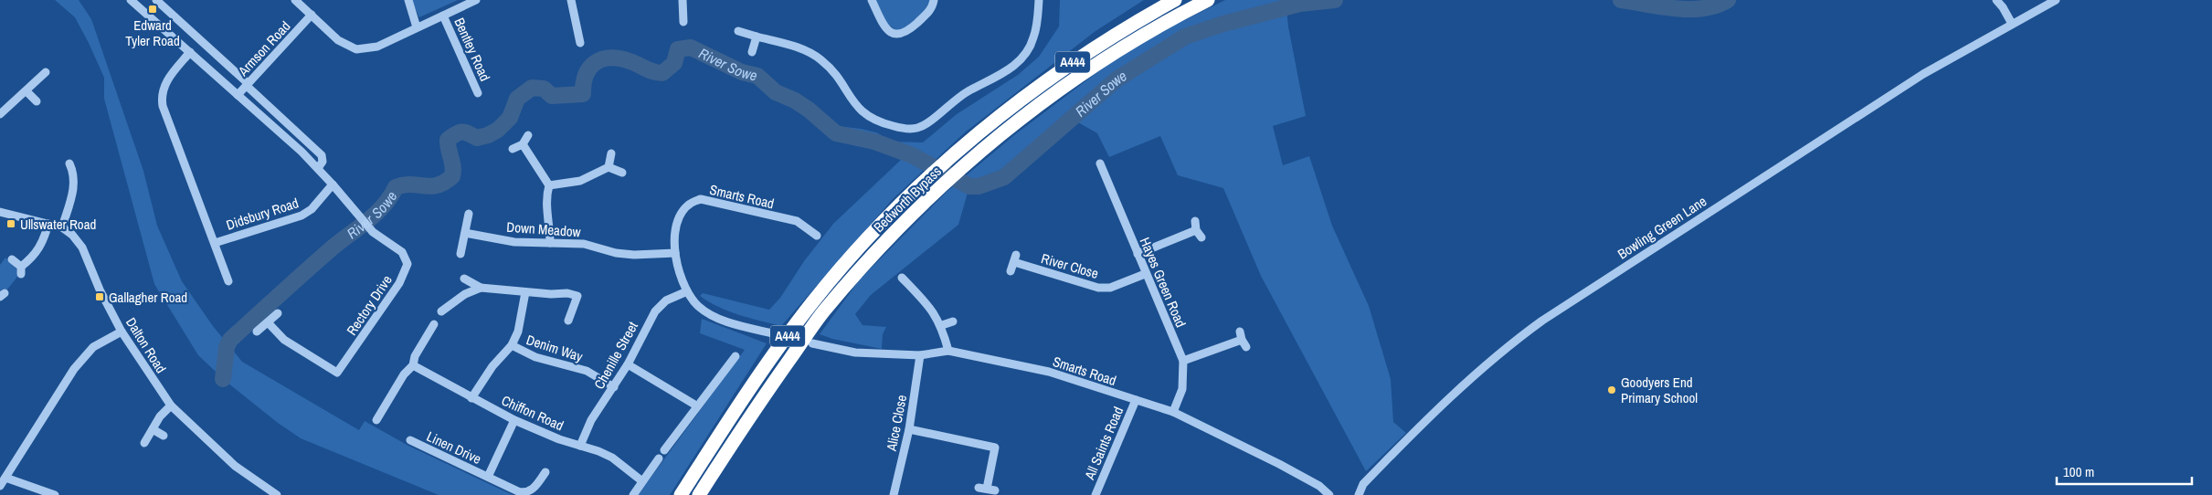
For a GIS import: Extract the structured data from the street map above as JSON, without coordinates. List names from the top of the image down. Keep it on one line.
{"streets":{"highway":["A444","Bedworth Bypass"],"street":["Armson Road","Bentley Road","Smarts Road","Didsbury Road","Bowling Green Lane","Down Meadow","River Close","Hayes Green Road","Rectory Drive","Dalton Road","Denim Way","Chenille Street","Chiffon Road","Alice Close","All Saints Road","Linen Drive"]},"crossings":[["Armson Road","Rectory Drive"],["Smarts Road","Down Meadow"],["Smarts Road","Hayes Green Road"],["Smarts Road","Chenille Street"],["Smarts Road","Alice Close"],["Smarts Road","All Saints Road"],["Didsbury Road","Rectory Drive"],["River Close","Hayes Green Road"],["Denim Way","Chenille Street"],["Chenille Street","Chiffon Road"],["Chiffon Road","Linen Drive"]],"water":["River Sowe"],"places":{"transit":["Edward Tyler Road","Ullswater Road","Gallagher Road"],"other":["Goodyers End Primary School"]},"scale_bar":"100 m"}
